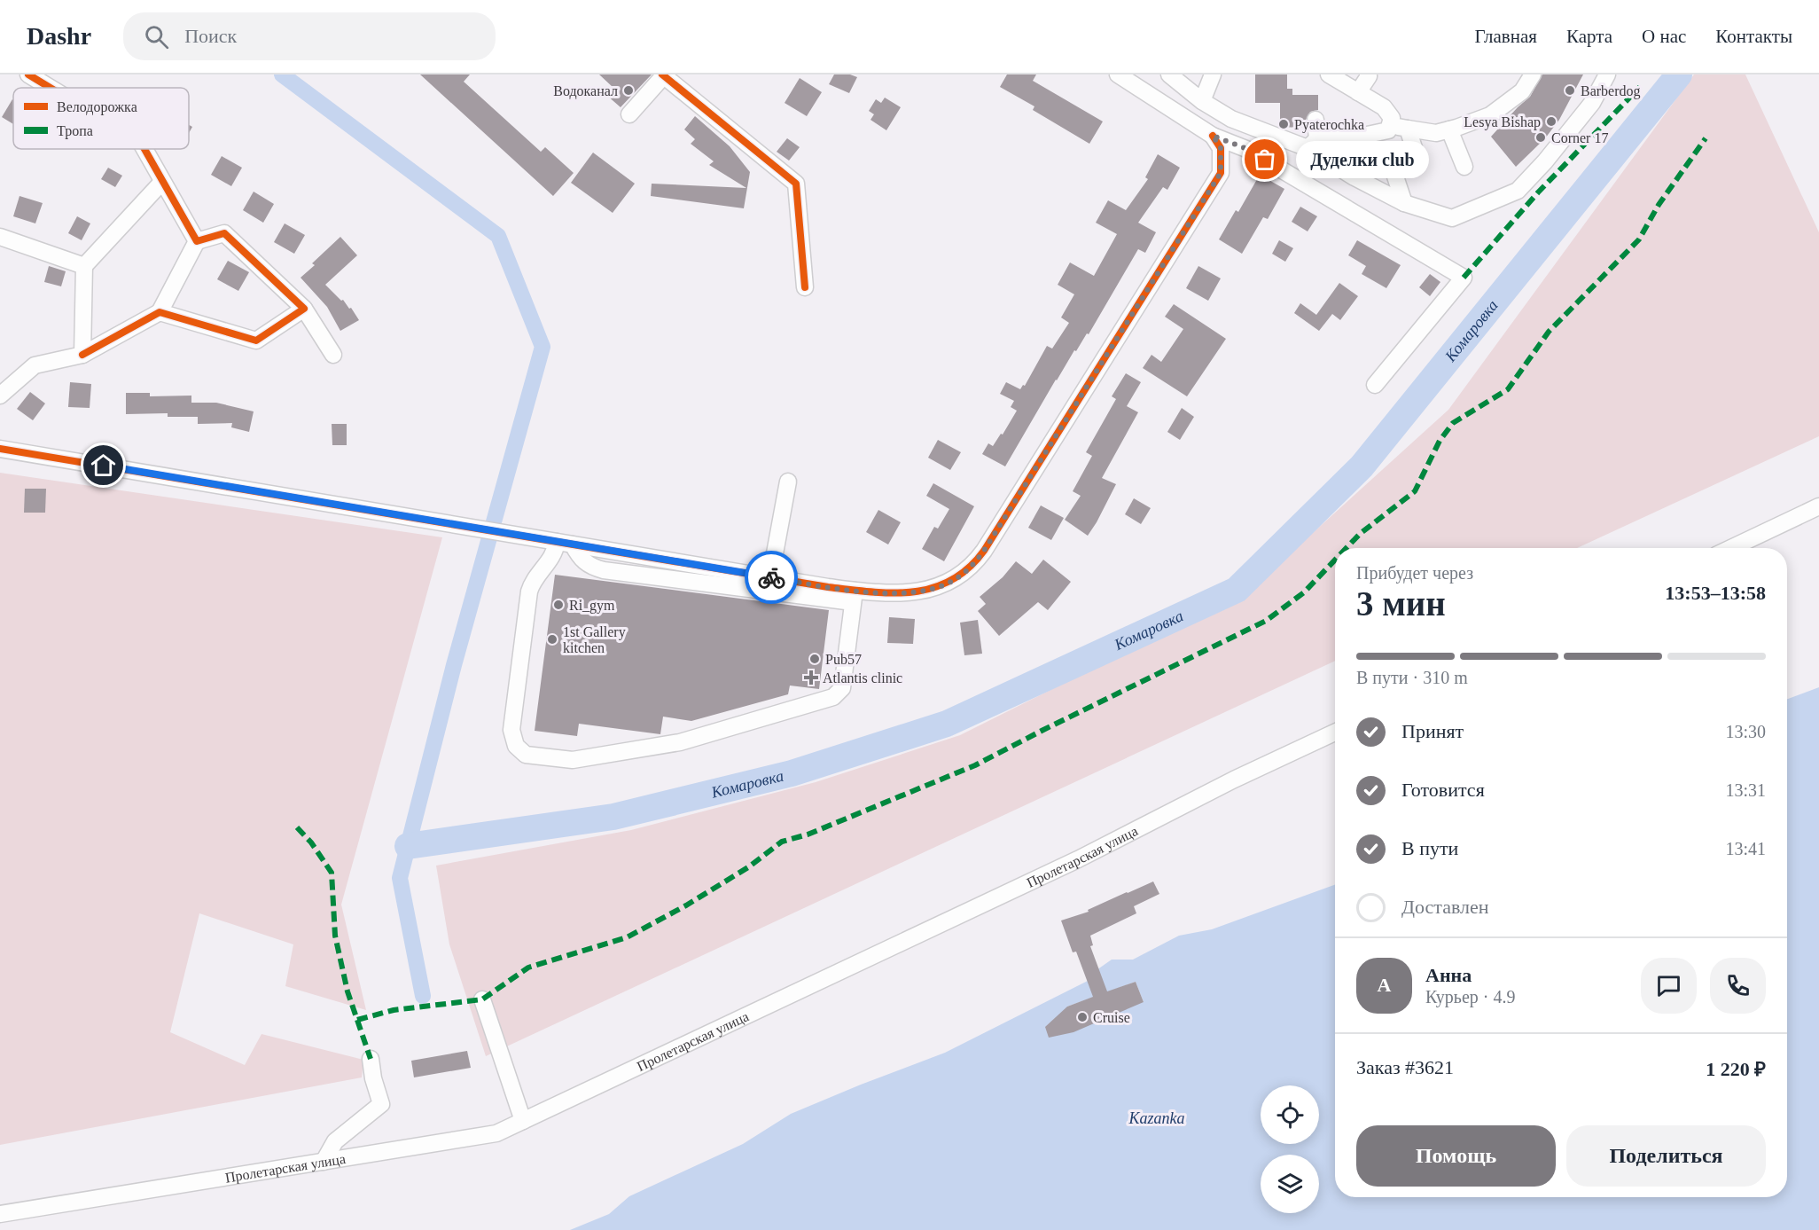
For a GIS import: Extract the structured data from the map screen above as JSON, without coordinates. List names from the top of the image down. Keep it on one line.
{"streets":{"street":["Пролетарская улица"]},"water":["Комаровка","Kazanka"],"places":{"other":["Водоканал","Barberdog","Lesya Bishap","Pyaterochka","Corner 17","Дуделки club","Ri_gym","1st Gallery kitchen","Pub57","Cruise"],"health":["Atlantis clinic"]},"legend":["Велодорожка","Тропа"],"page":{"header":"Dashr","search":"Поиск","nav":["Главная","Карта","О нас","Контакты"],"bubble":"Дуделки club","heading":["3 мин","Прибудет через","13:53–13:58"],"panel":["Анна","Курьер · 4.9","Заказ #3621","1 220 ₽"],"bar":"В пути · 310 m","list":[["Принят","13:30"],["Готовится","13:31"],["В пути","13:41"],"Доставлен"],"round":"А","buttons":["Помощь","Поделиться"]}}
